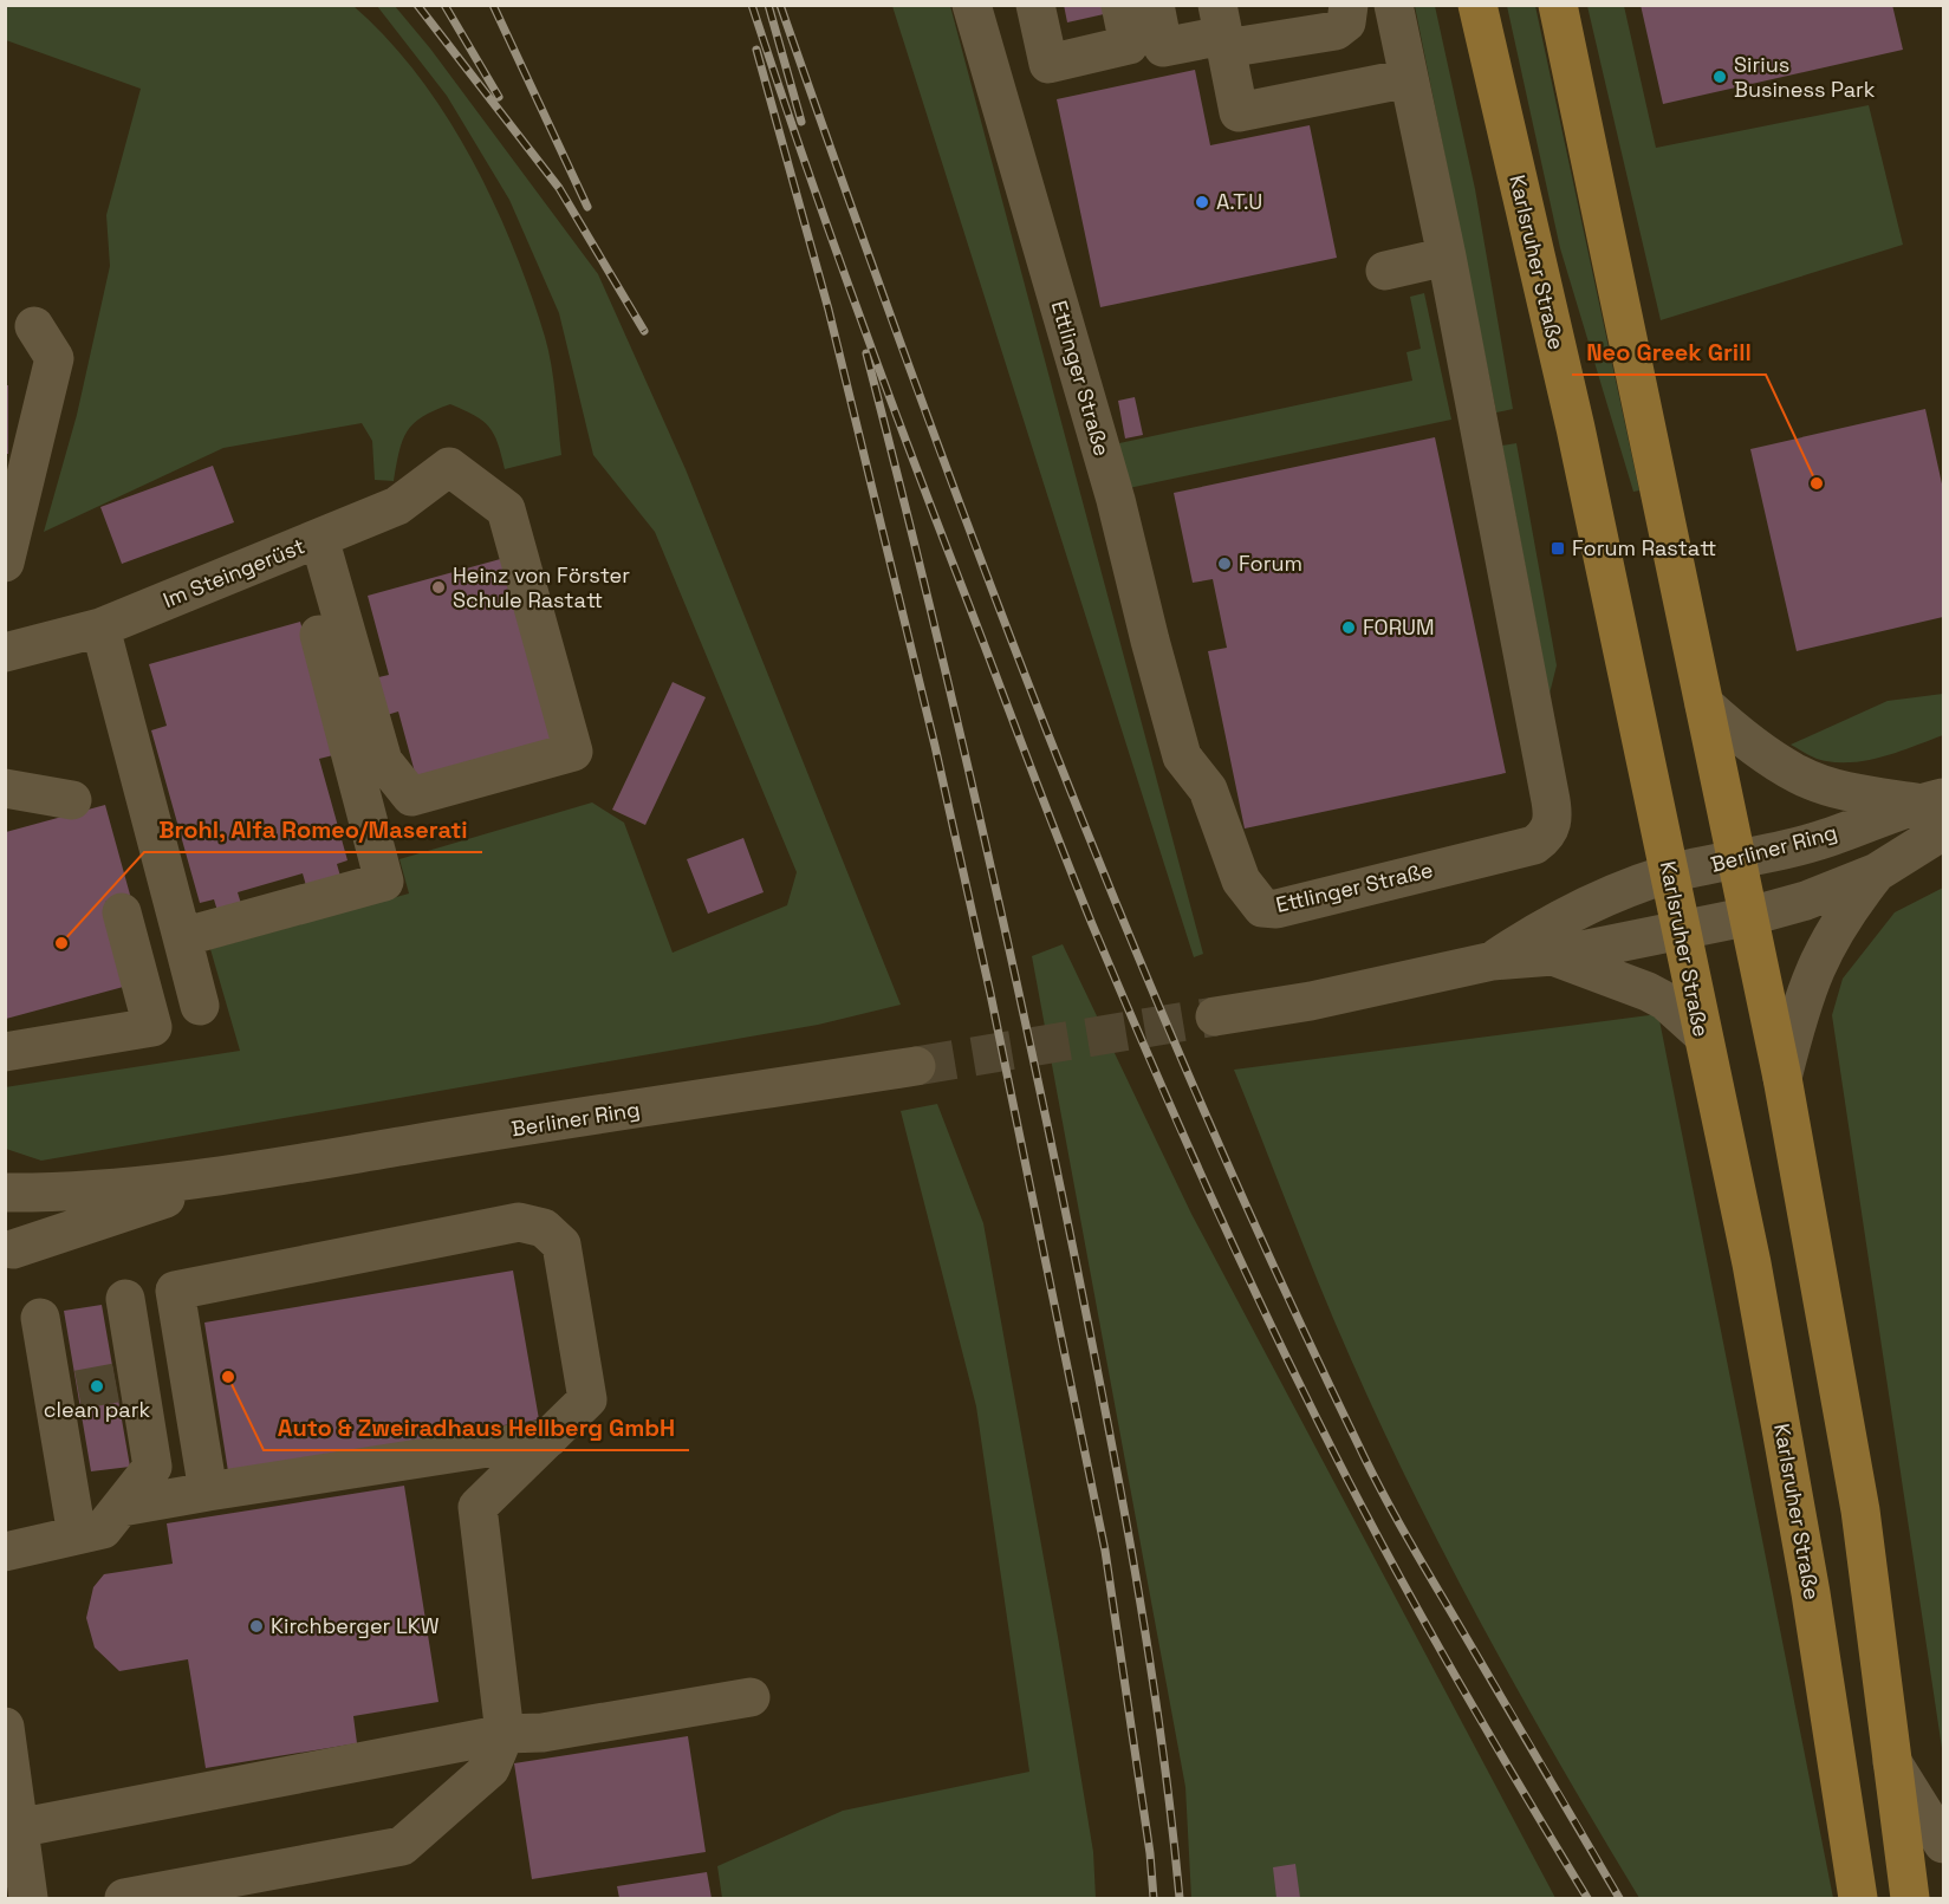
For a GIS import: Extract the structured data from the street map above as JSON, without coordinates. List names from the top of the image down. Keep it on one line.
{"streets":{"main road":["Karlsruher Straße"],"street":["Ettlinger Straße","Im Steingerüst","Berliner Ring"]},"crossings":[["Karlsruher Straße","Berliner Ring"]],"places":{"other":["Sirius Business Park","A.T.U","Neo Greek Grill","Forum","Heinz von Förster Schule Rastatt","FORUM","Brohl, Alfa Romeo/Maserati","Auto & Zweiradhaus Hellberg GmbH","clean park","Kirchberger LKW"],"transit":["Forum Rastatt"]}}
